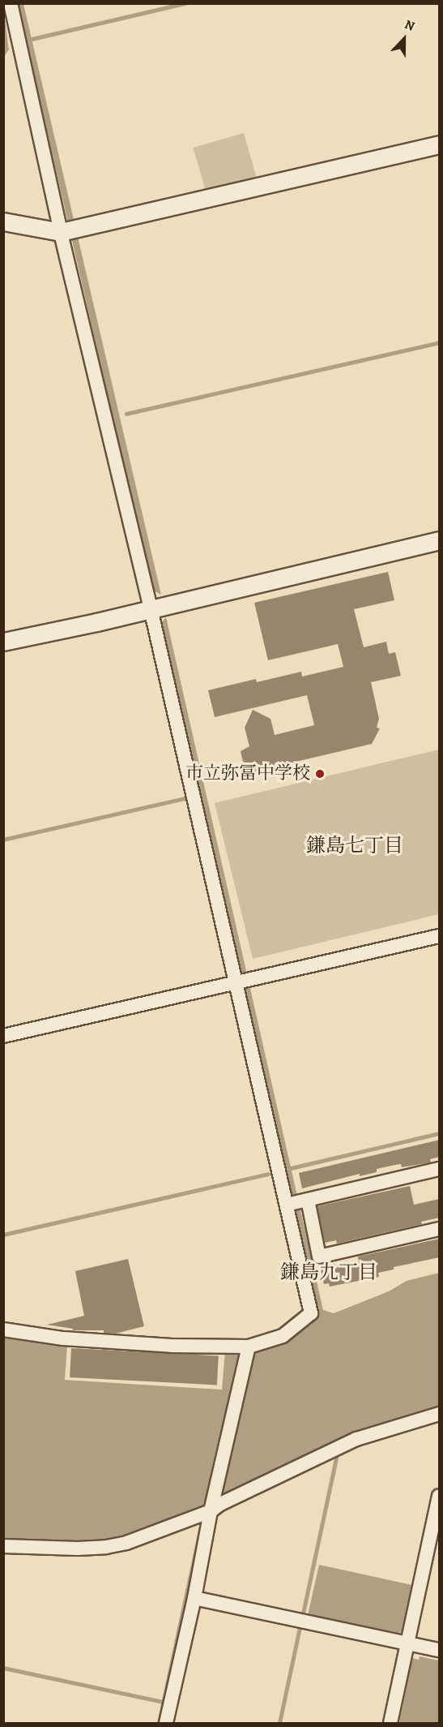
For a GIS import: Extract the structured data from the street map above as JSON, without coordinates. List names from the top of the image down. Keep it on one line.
{"districts":["鎌島七丁目","鎌島九丁目"],"places":["市立弥冨中学校"],"north":"top"}
